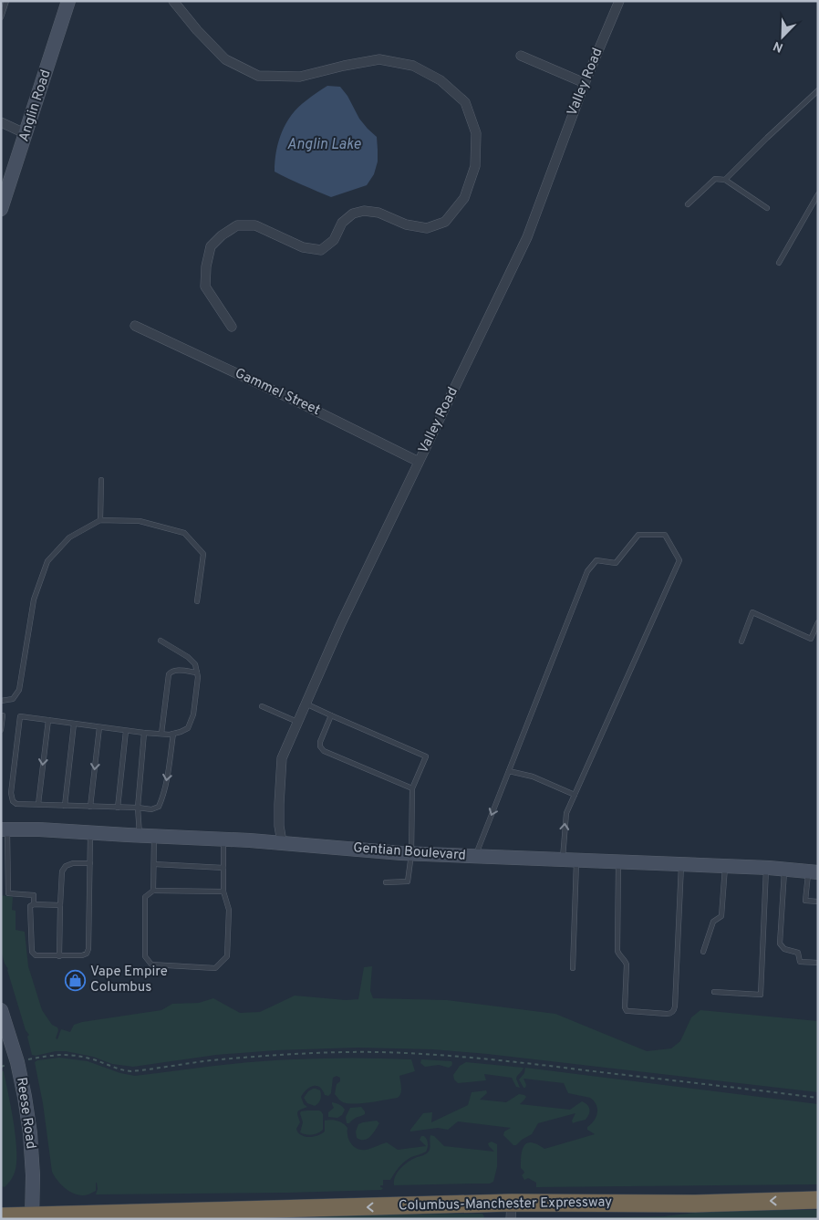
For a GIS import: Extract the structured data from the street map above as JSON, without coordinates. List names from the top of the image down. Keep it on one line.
{"streets":{"highway":["Columbus-Manchester Expressway"],"main road":["Anglin Road","Gentian Boulevard","Reese Road"],"street":["Valley Road","Gammel Street"]},"crossings":[["Valley Road","Gammel Street"],["Valley Road","Gentian Boulevard"],["Reese Road","Columbus-Manchester Expressway"]],"one_way":["Columbus-Manchester Expressway"],"water":["Anglin Lake"],"places":{"shop":["Vape Empire Columbus"]},"north":"bottom left"}
